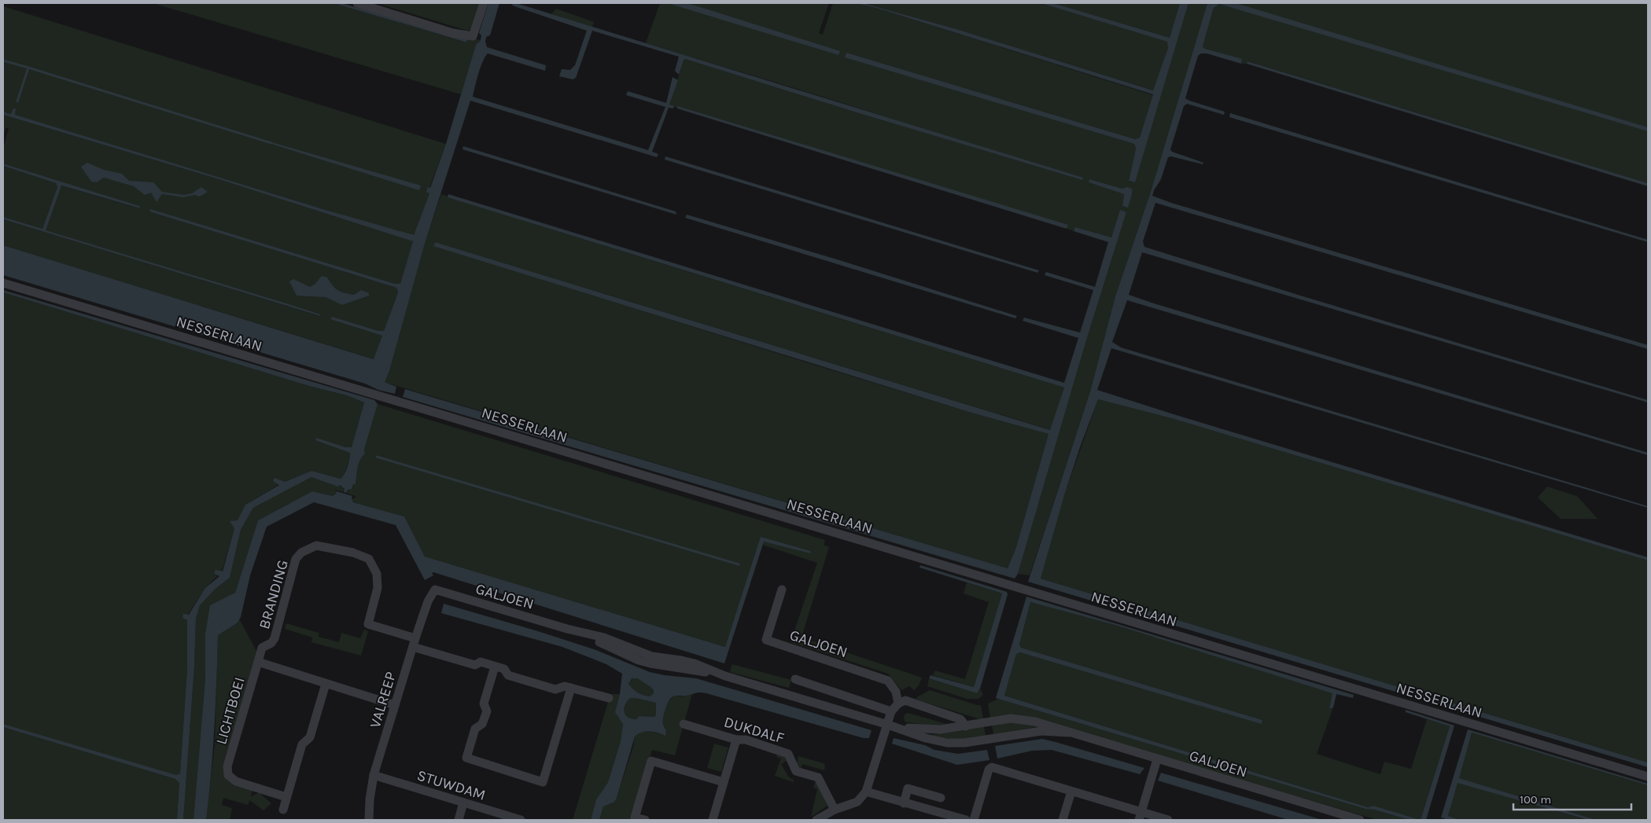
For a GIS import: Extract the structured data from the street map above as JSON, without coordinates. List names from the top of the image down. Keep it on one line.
{"streets":{"street":["NESSERLAAN","BRANDING","GALJOEN","VALREEP","LICHTBOEI","DUKDALF","STUWDAM"]},"crossings":[["BRANDING","VALREEP"],["BRANDING","LICHTBOEI"],["GALJOEN","VALREEP"],["VALREEP","LICHTBOEI"],["VALREEP","STUWDAM"]],"scale_bar":"100 m"}
